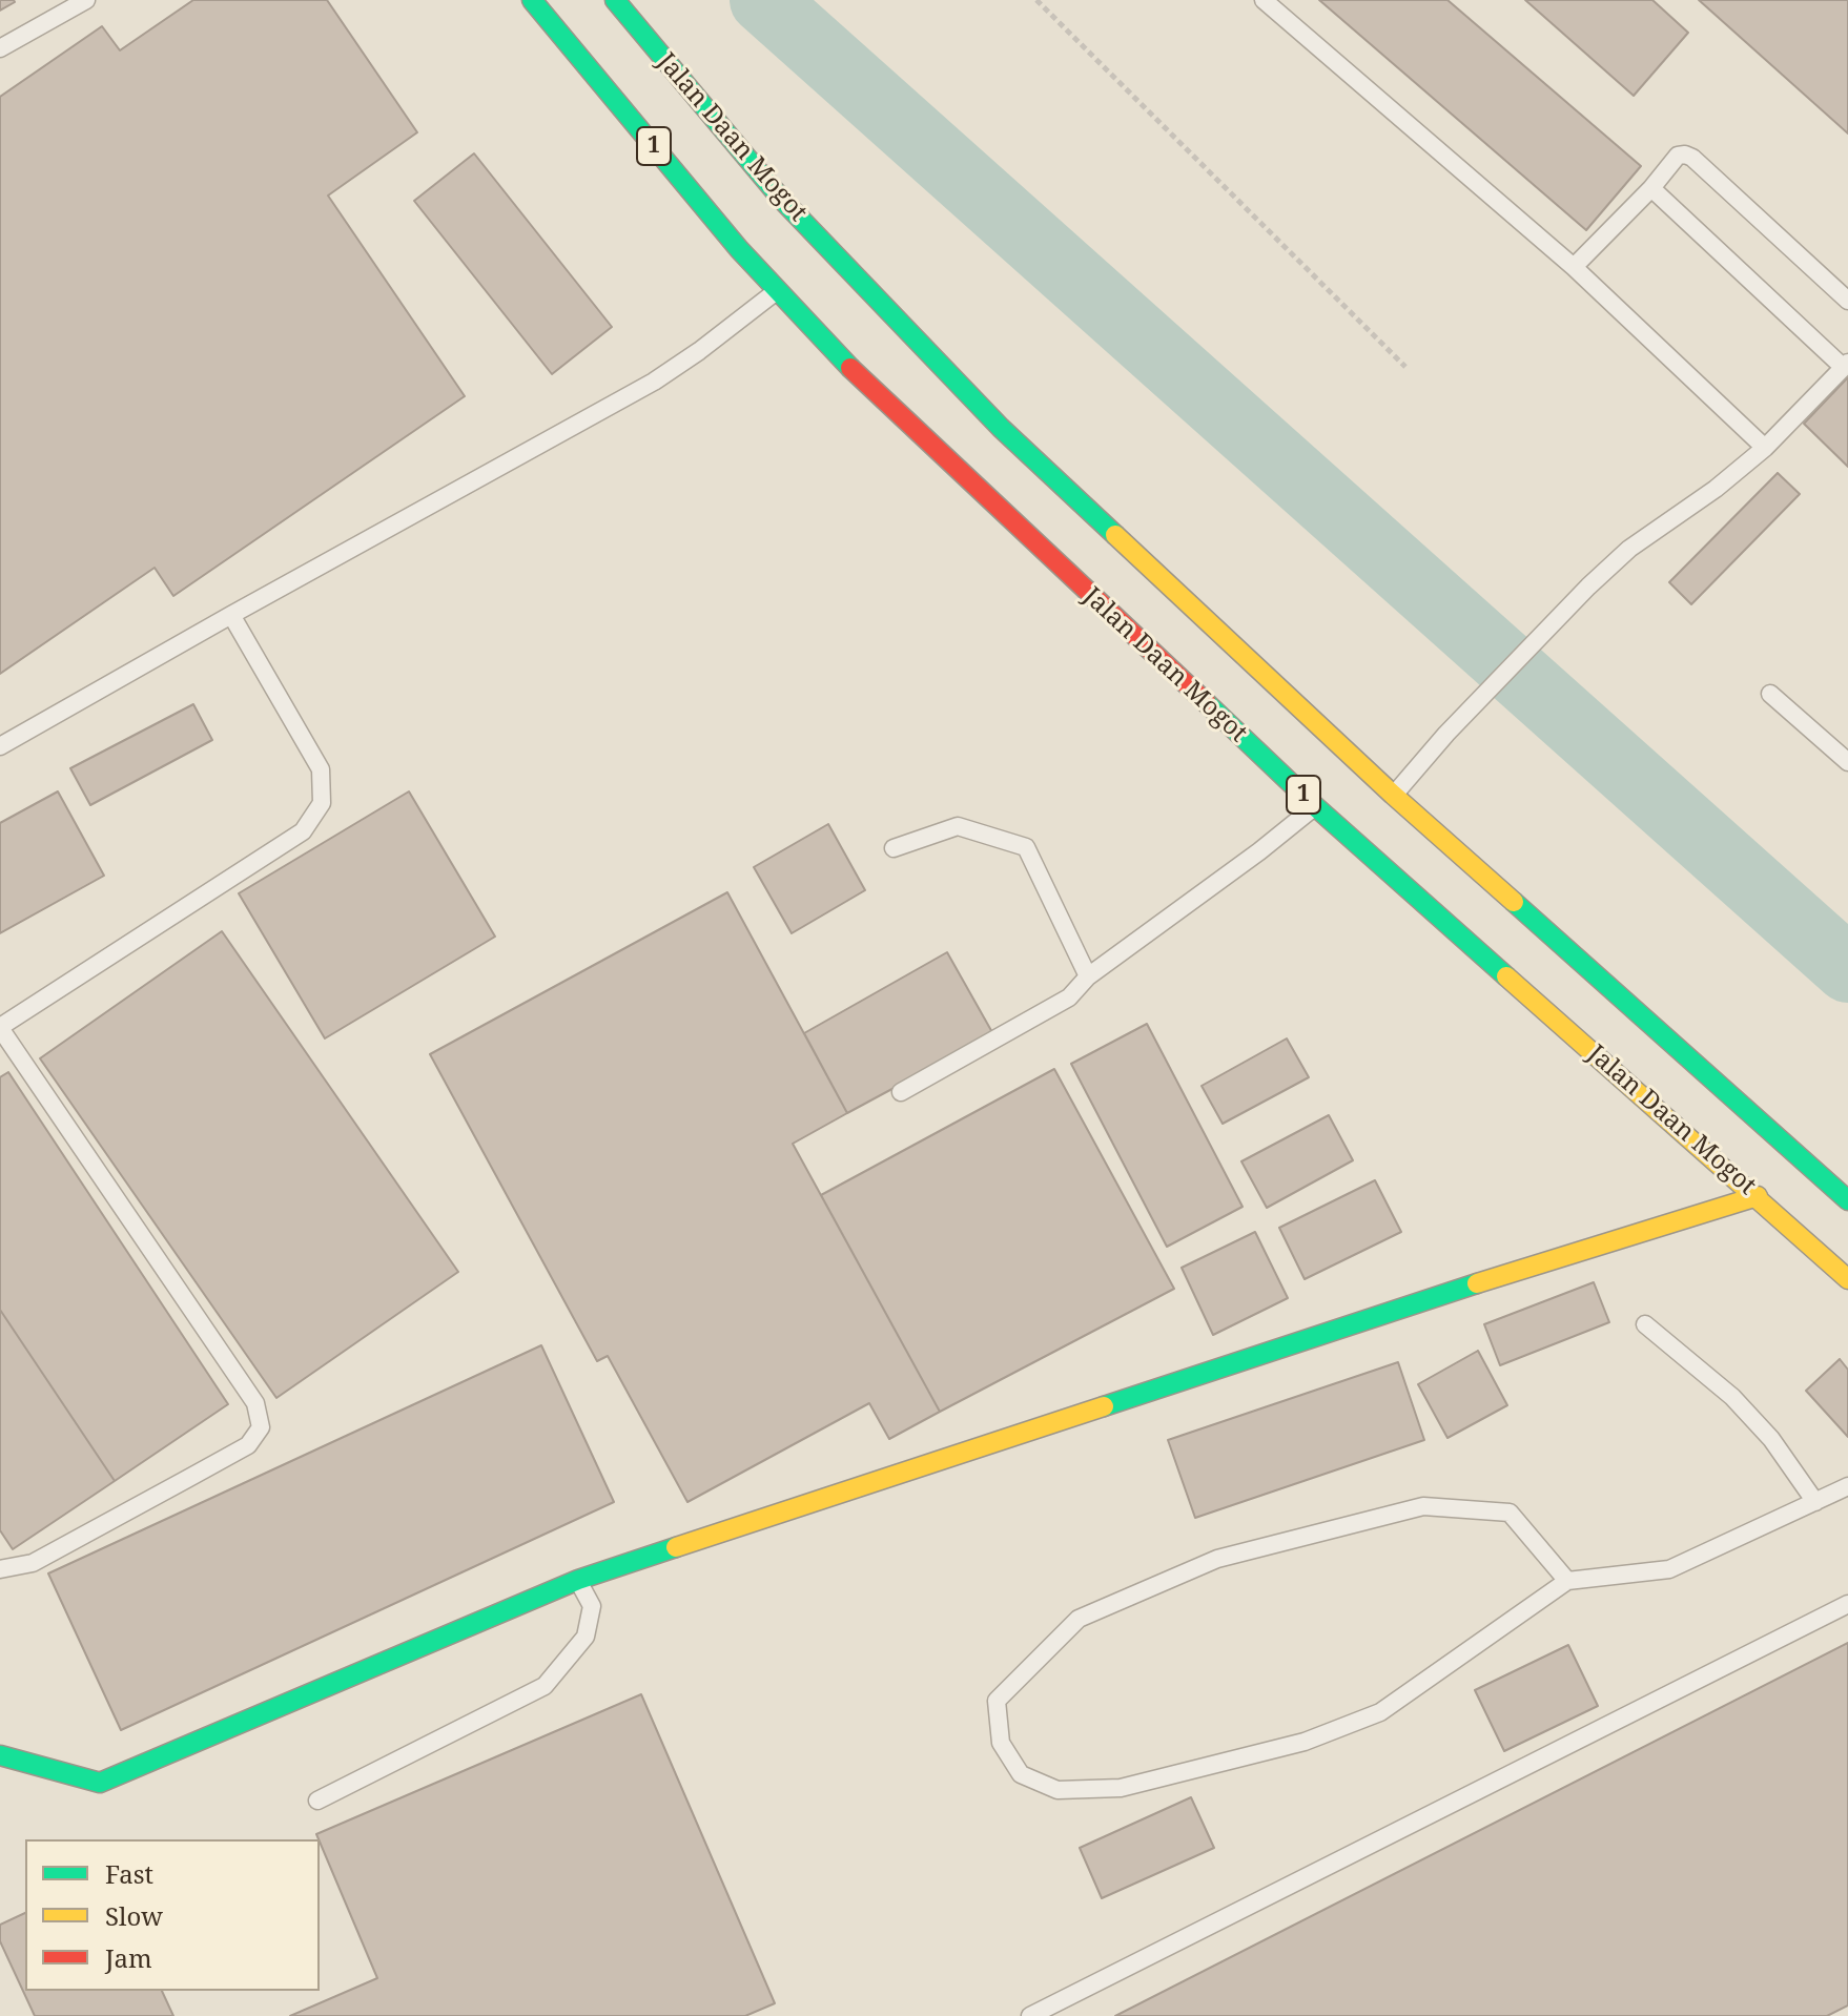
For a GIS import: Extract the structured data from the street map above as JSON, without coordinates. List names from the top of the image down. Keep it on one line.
{"streets":{"main road":["Jalan Daan Mogot","1"]},"legend":["Fast","Slow","Jam"]}
